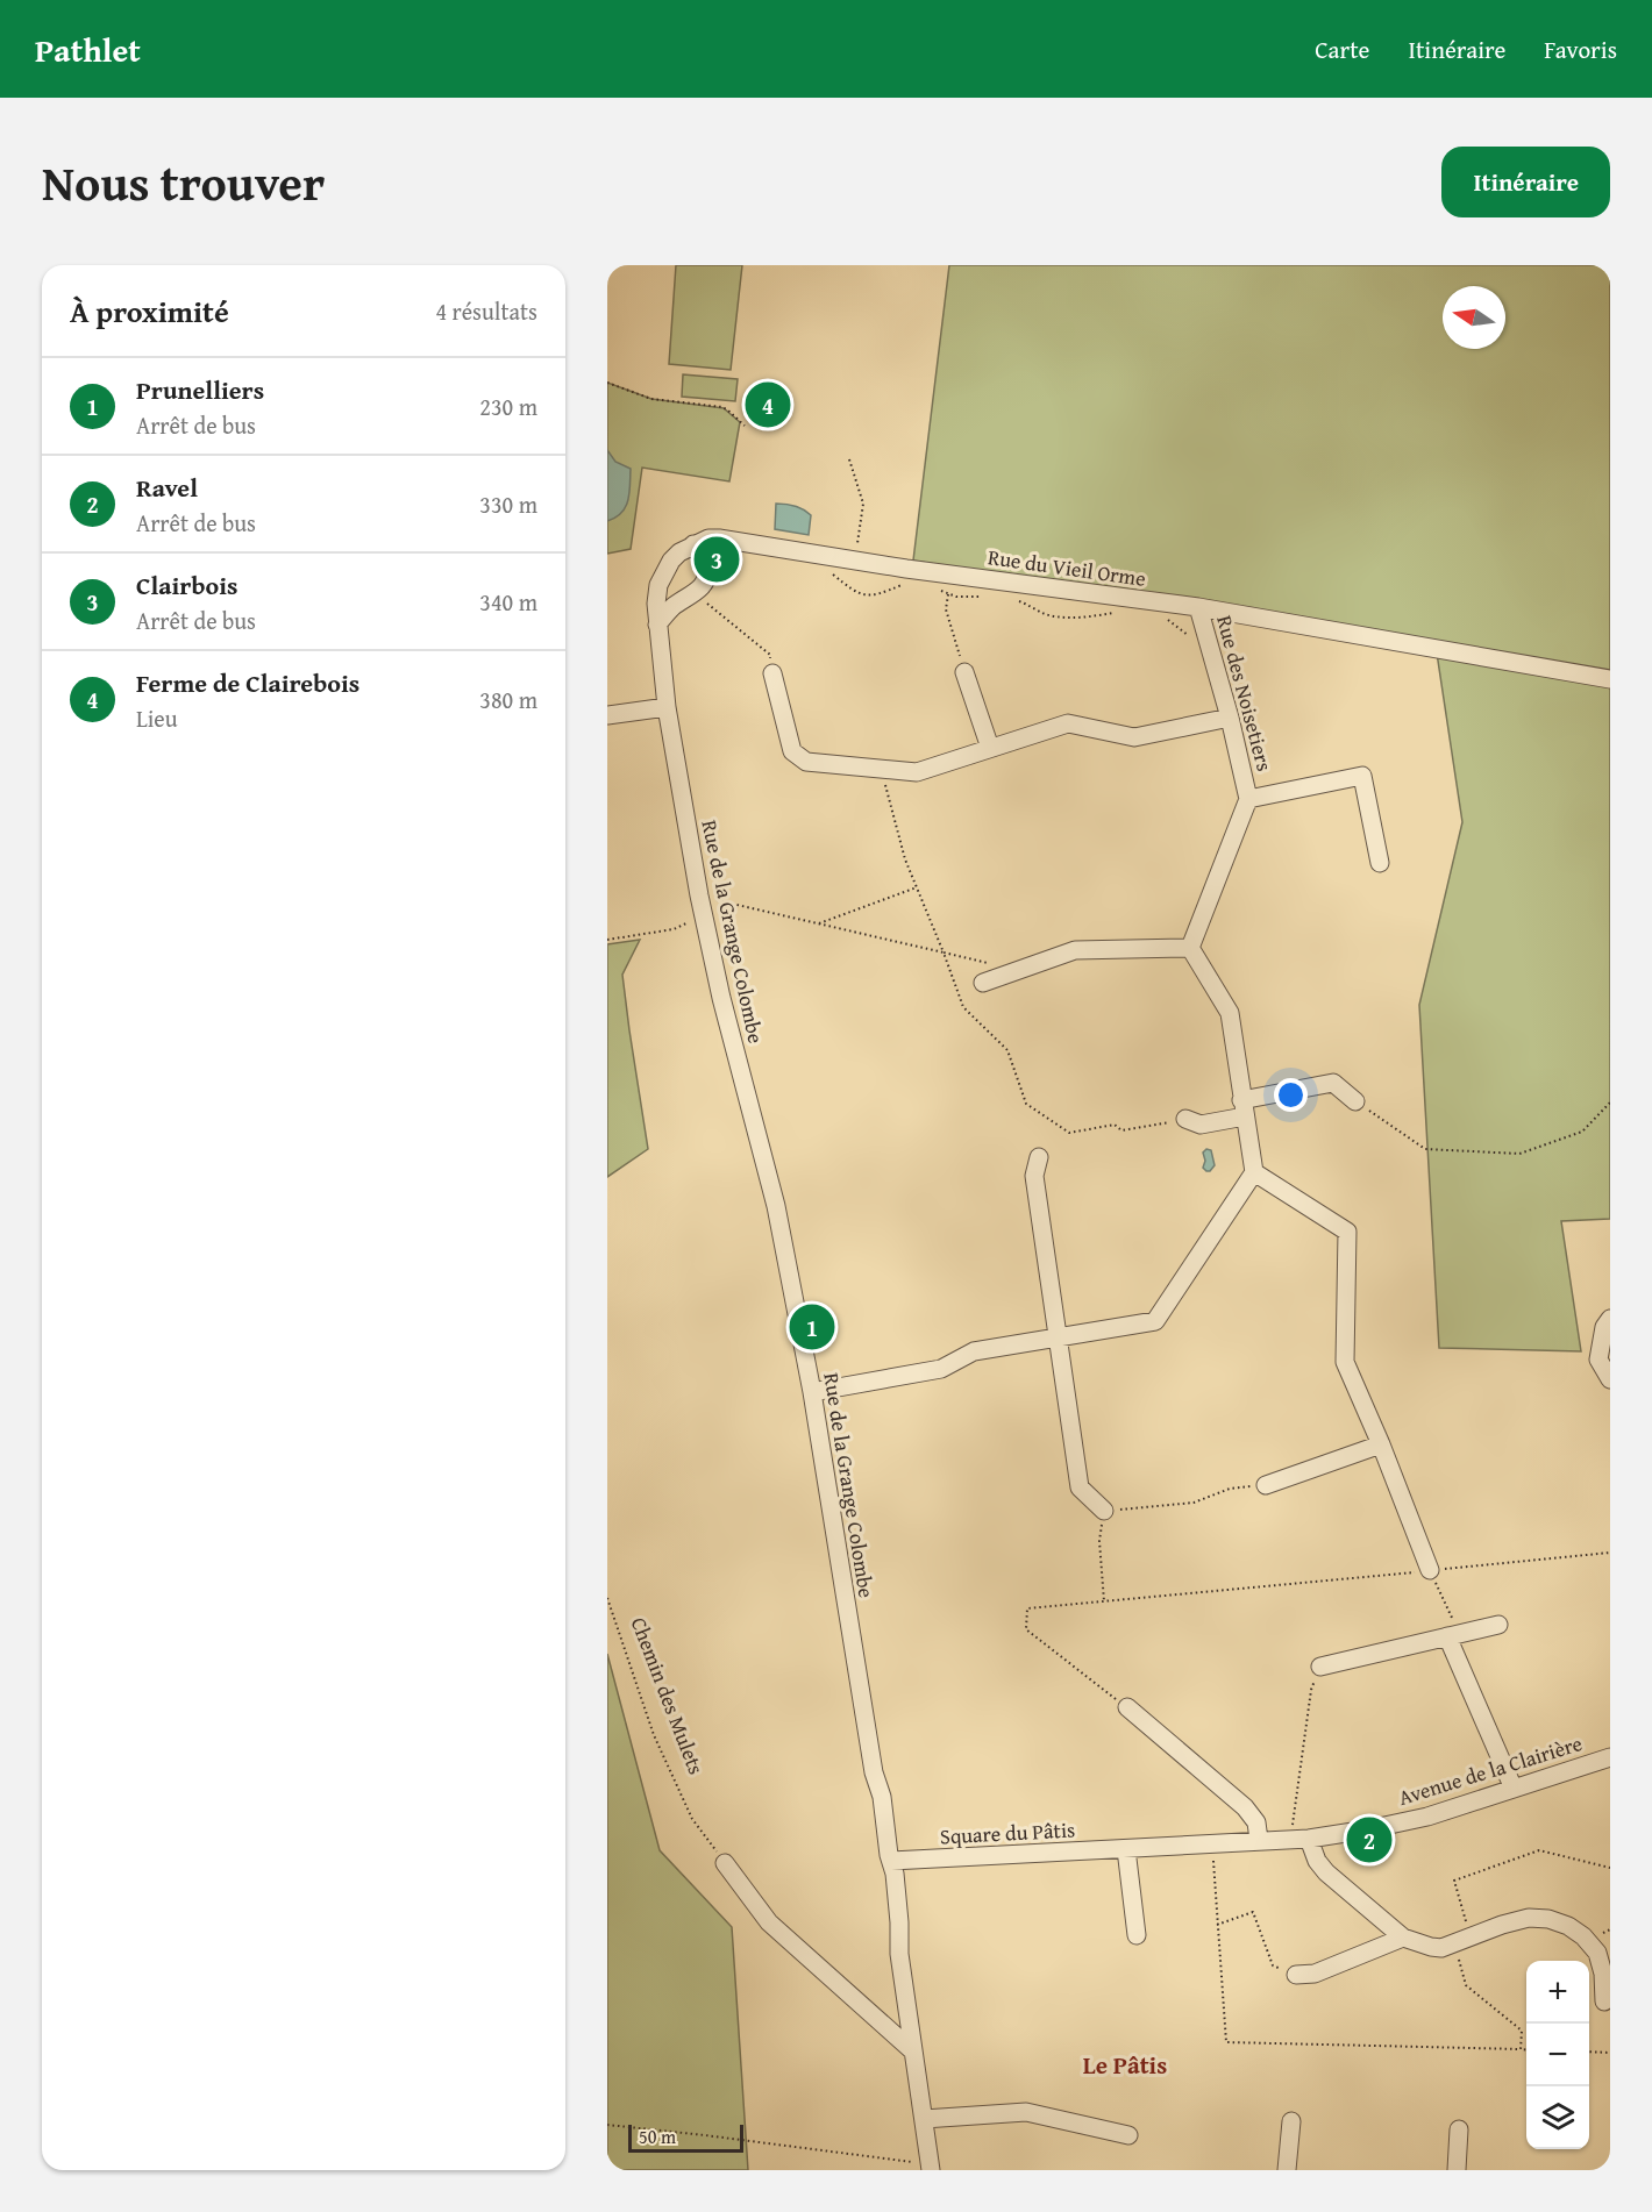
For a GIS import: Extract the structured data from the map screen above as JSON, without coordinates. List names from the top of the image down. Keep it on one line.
{"streets":{"street":["Rue du Vieil Orme","Rue des Noisetiers","Rue de la Grange Colombe","Avenue de la Clairière","Square du Pâtis"],"path":["Chemin des Mulets"]},"crossings":[["Rue du Vieil Orme","Rue des Noisetiers"],["Rue de la Grange Colombe","Square du Pâtis"],["Avenue de la Clairière","Square du Pâtis"]],"districts":["Le Pâtis"],"scale_bar":"50 m","north":"left","page":{"header":"Pathlet","nav":["Carte","Itinéraire","Favoris"],"title":"Nous trouver","buttons":"Itinéraire","heading":["À proximité","4 résultats"],"list":[{"mark":"1","name":"Prunelliers","note":"Arrêt de bus","value":"230 m"},{"mark":"2","name":"Ravel","note":"Arrêt de bus","value":"330 m"},{"mark":"3","name":"Clairbois","note":"Arrêt de bus","value":"340 m"},{"mark":"4","name":"Ferme de Clairebois","note":"Lieu","value":"380 m"}],"pins":["4","3","1","2"],"map_buttons":["+","−"],"scale":"50 m"}}
